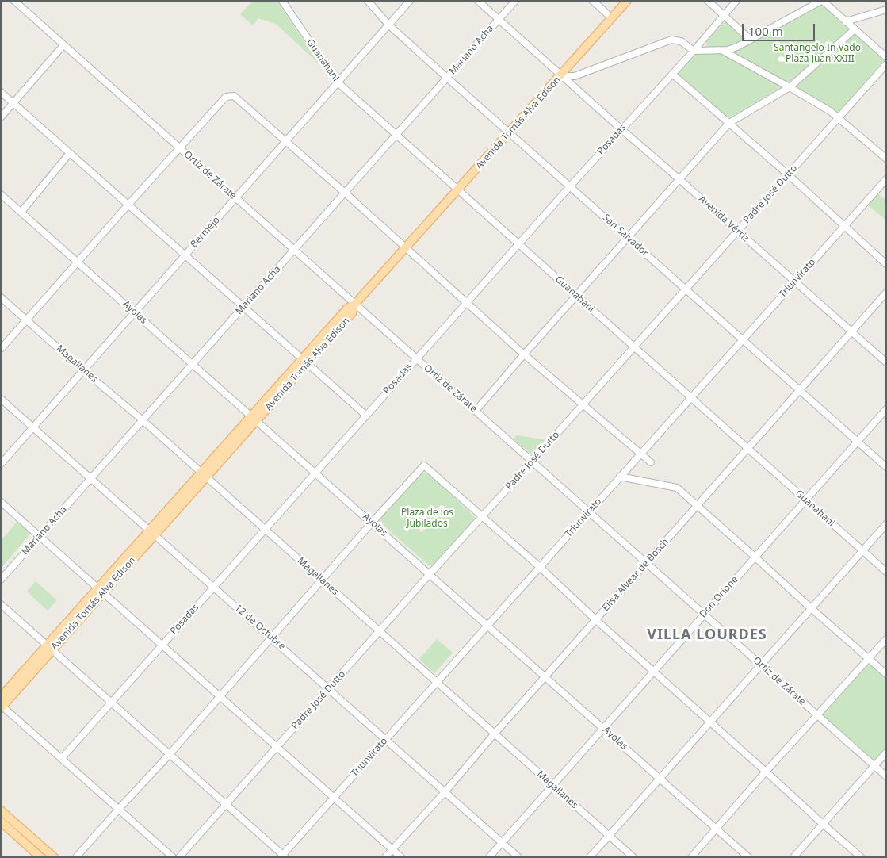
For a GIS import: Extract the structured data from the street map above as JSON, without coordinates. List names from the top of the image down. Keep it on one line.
{"streets":{"main road":["Avenida Tomás Alva Edison"],"street":["Mariano Acha","Guanahani","Posadas","Ortiz de Zárate","Padre José Dutto","Avenida Vértiz","Bermejo","San Salvador","Triunvirato","Ayolas","Magallanes","Elisa Alvear de Bosch","Don Orione","12 de Octubre"]},"crossings":[["Mariano Acha","Guanahani"],["Mariano Acha","Ortiz de Zárate"],["Mariano Acha","Avenida Vértiz"],["Mariano Acha","San Salvador"],["Mariano Acha","Ayolas"],["Mariano Acha","Magallanes"],["Mariano Acha","12 de Octubre"],["Guanahani","Avenida Tomás Alva Edison"],["Guanahani","Posadas"],["Guanahani","Padre José Dutto"],["Guanahani","Bermejo"],["Guanahani","Triunvirato"],["Guanahani","Elisa Alvear de Bosch"],["Guanahani","Don Orione"],["Avenida Tomás Alva Edison","Ortiz de Zárate"],["Avenida Tomás Alva Edison","Avenida Vértiz"],["Avenida Tomás Alva Edison","San Salvador"],["Avenida Tomás Alva Edison","Ayolas"],["Avenida Tomás Alva Edison","Magallanes"],["Avenida Tomás Alva Edison","12 de Octubre"],["Posadas","Ortiz de Zárate"],["Posadas","Avenida Vértiz"],["Posadas","San Salvador"],["Posadas","Ayolas"],["Posadas","Magallanes"],["Posadas","12 de Octubre"],["Ortiz de Zárate","Padre José Dutto"],["Ortiz de Zárate","Bermejo"],["Ortiz de Zárate","Triunvirato"],["Ortiz de Zárate","Elisa Alvear de Bosch"],["Ortiz de Zárate","Don Orione"],["Padre José Dutto","Avenida Vértiz"],["Padre José Dutto","San Salvador"],["Padre José Dutto","Ayolas"],["Padre José Dutto","Magallanes"],["Padre José Dutto","12 de Octubre"],["Avenida Vértiz","Triunvirato"],["Avenida Vértiz","Elisa Alvear de Bosch"],["Bermejo","San Salvador"],["Bermejo","Ayolas"],["Bermejo","Magallanes"],["Bermejo","12 de Octubre"],["San Salvador","Triunvirato"],["San Salvador","Elisa Alvear de Bosch"],["San Salvador","Don Orione"],["Triunvirato","Ayolas"],["Triunvirato","Magallanes"],["Triunvirato","12 de Octubre"],["Ayolas","Elisa Alvear de Bosch"],["Ayolas","Don Orione"],["Magallanes","Elisa Alvear de Bosch"],["Magallanes","Don Orione"],["Elisa Alvear de Bosch","12 de Octubre"],["Don Orione","12 de Octubre"]],"districts":["VILLA LOURDES"],"parks":["Santangelo In Vado - Plaza Juan XXIII","Plaza de los Jubilados"],"scale_bar":"100 m"}
